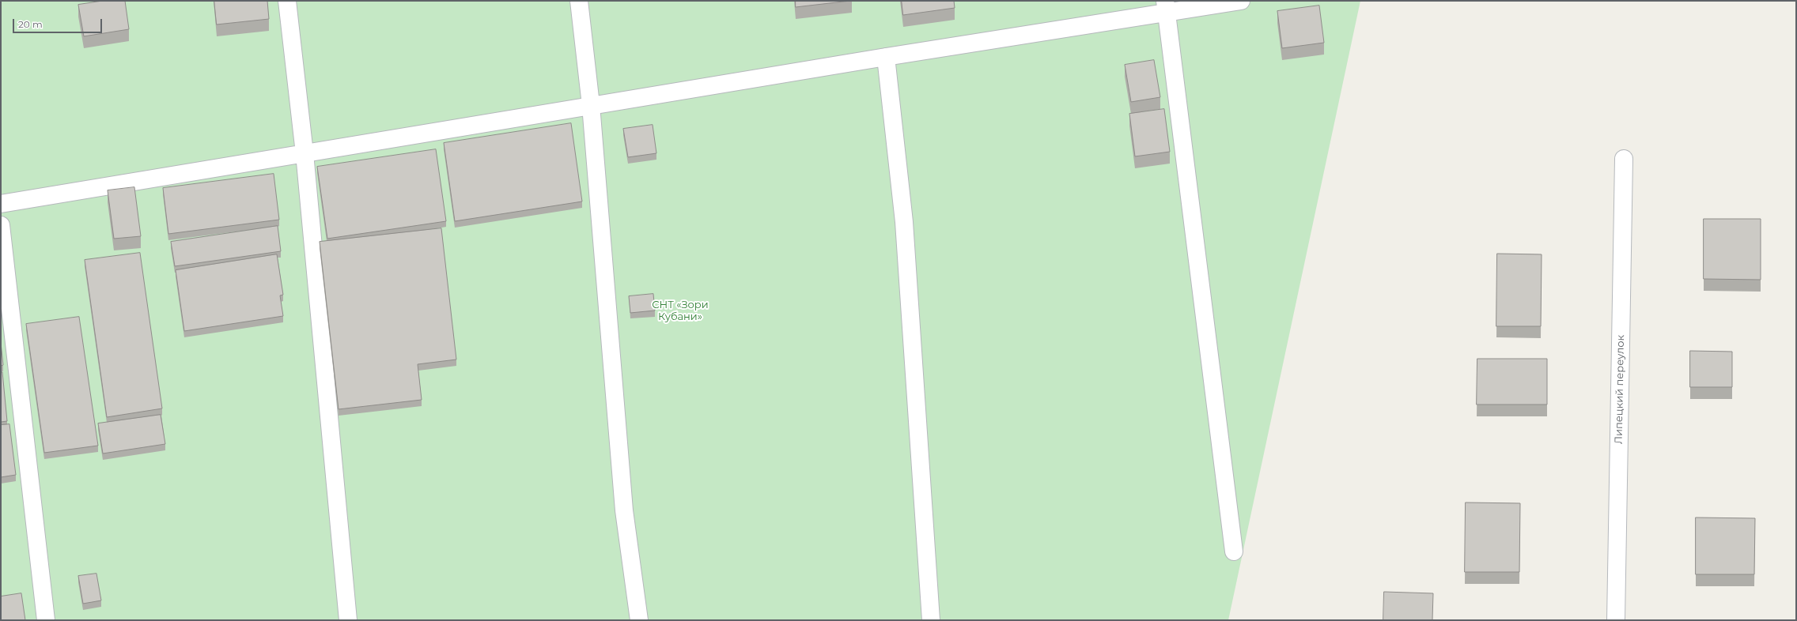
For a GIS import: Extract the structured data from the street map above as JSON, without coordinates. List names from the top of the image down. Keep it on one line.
{"streets":{"street":["Липецкий переулок"]},"parks":["СНТ «Зори Кубани»"],"scale_bar":"20 m"}
